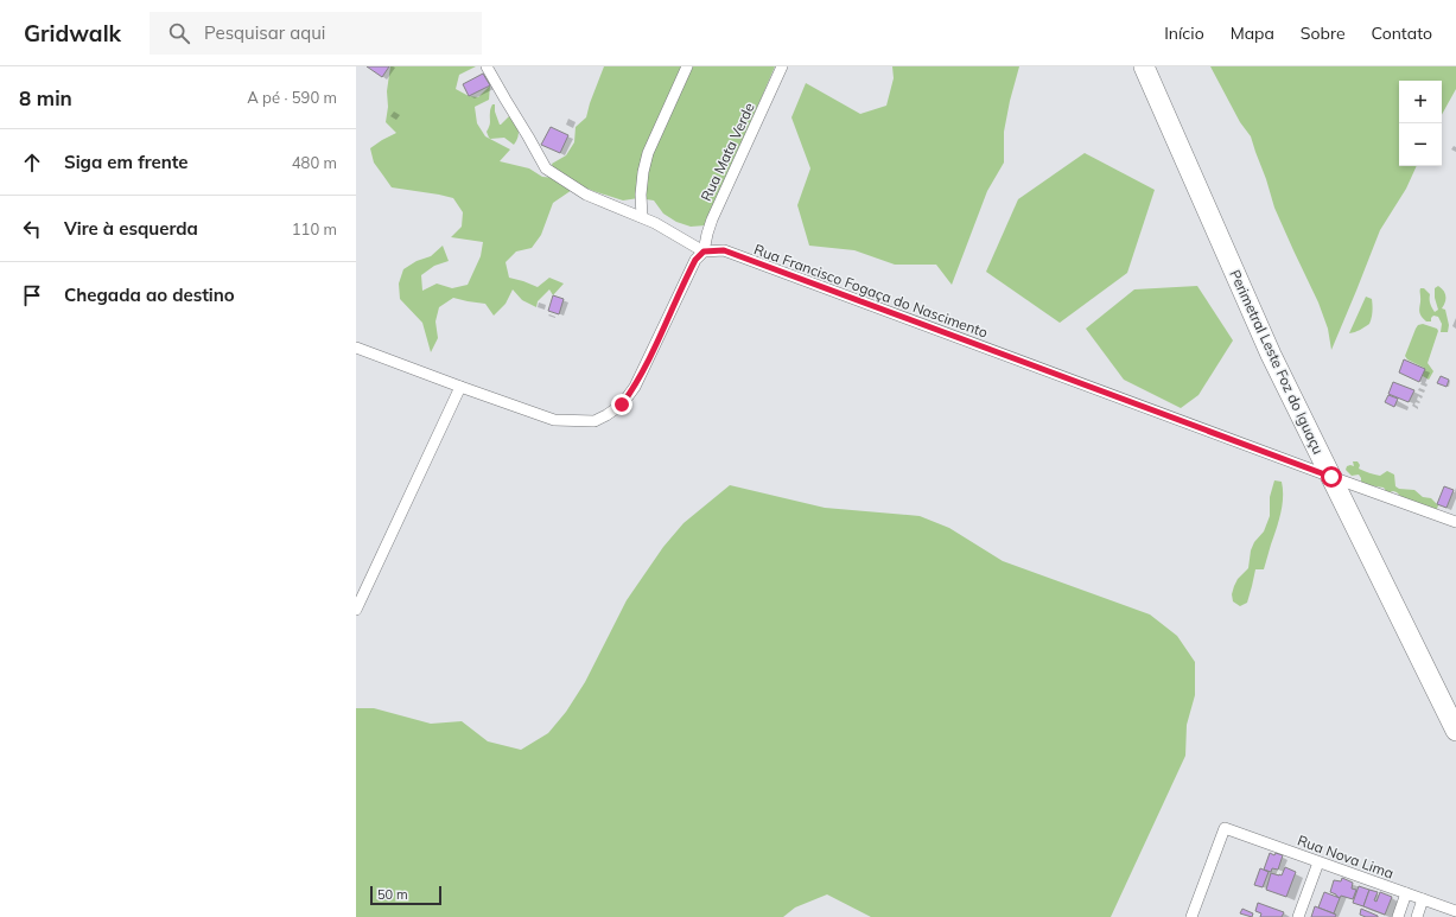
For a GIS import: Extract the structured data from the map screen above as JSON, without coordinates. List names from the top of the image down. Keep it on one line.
{"streets":{"highway":["Perimetral Leste Foz do Iguaçu"],"street":["Rua Mata Verde","Rua Francisco Fogaça do Nascimento","Rua Nova Lima"]},"crossings":[["Rua Mata Verde","Rua Francisco Fogaça do Nascimento"],["Rua Francisco Fogaça do Nascimento","Perimetral Leste Foz do Iguaçu"]],"scale_bar":"50 m","page":{"header":"Gridwalk","search":"Pesquisar aqui","nav":["Início","Mapa","Sobre","Contato"],"heading":["8 min","A pé · 590 m"],"map_buttons":["+","−"],"list":[["Siga em frente","480 m"],["Vire à esquerda","110 m"],"Chegada ao destino"],"scale":"50 m"}}
